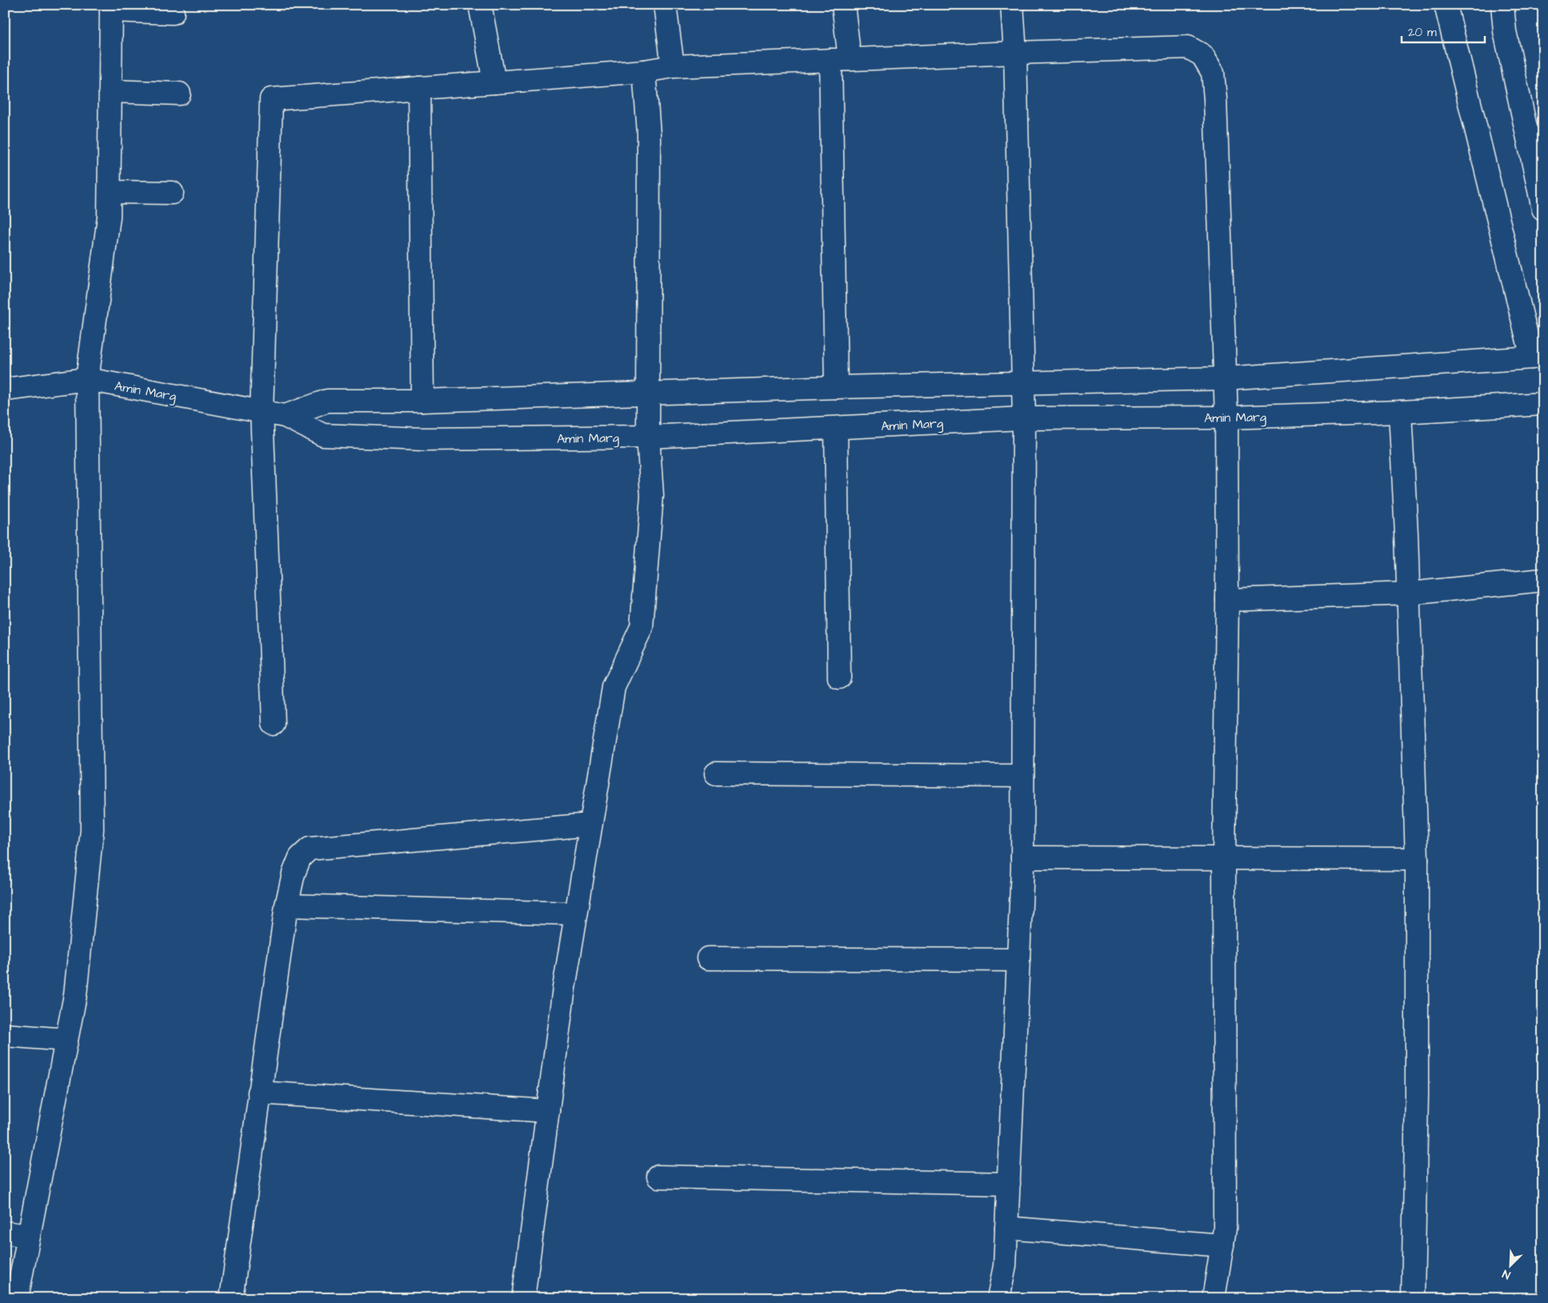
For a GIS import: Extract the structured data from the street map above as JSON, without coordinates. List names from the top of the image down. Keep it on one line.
{"streets":{"main road":["Amin Marg"]},"scale_bar":"20 m","north":"bottom left"}
